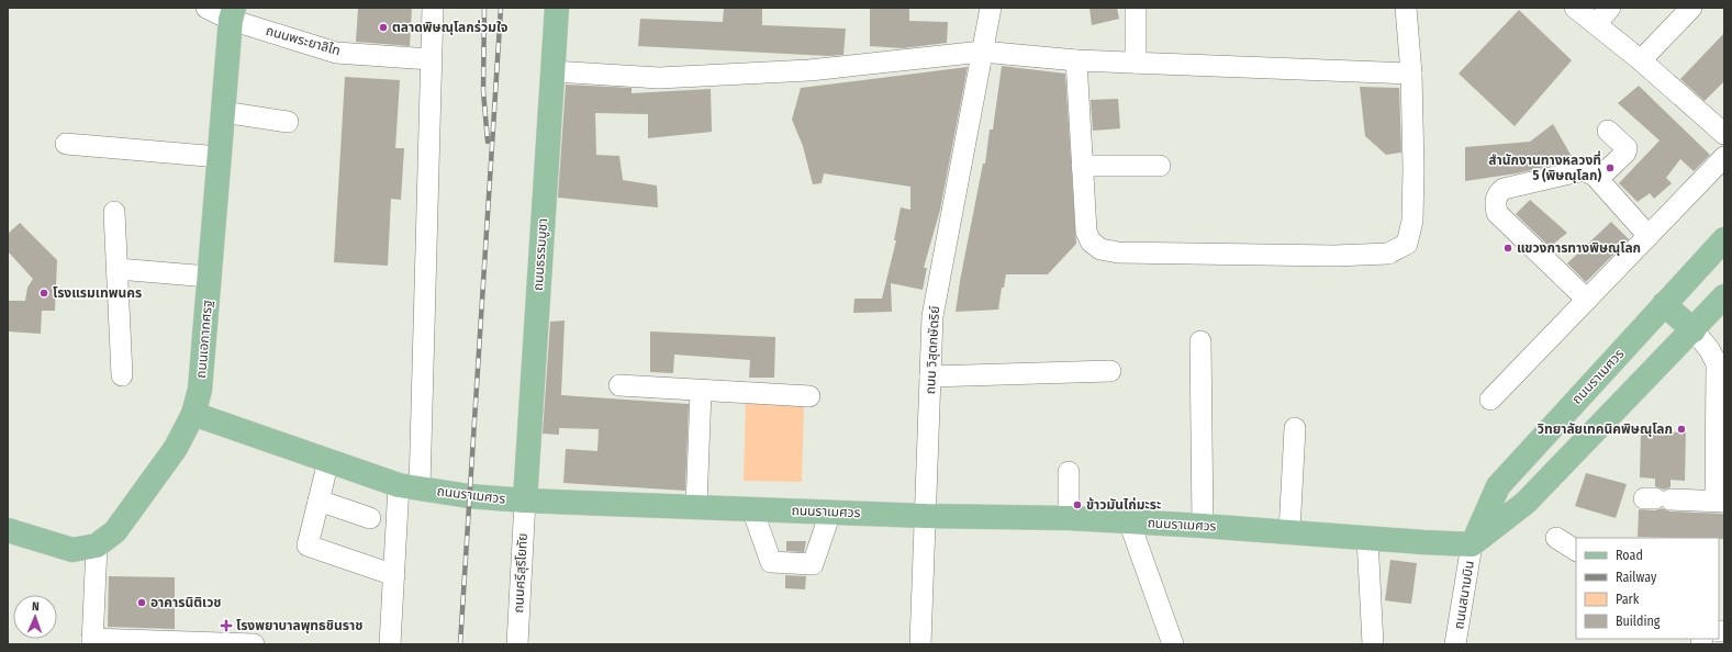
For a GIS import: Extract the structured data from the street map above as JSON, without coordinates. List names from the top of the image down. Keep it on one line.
{"streets":{"main road":["ถนนธรรมบูชา","ถนนเอกาทศรฐ","ถนนราเมศวร"],"street":["ถนนพระยาลิไท","ถนน วิสุตกษัตริย์","ถนนศรีสุริโยทัย","ถนนสนามบิน"]},"crossings":[["ถนนพระยาลิไท","ถนนเอกาทศรฐ"],["ถนนธรรมบูชา","ถนนราเมศวร"],["ถนนธรรมบูชา","ถนนศรีสุริโยทัย"],["ถนนเอกาทศรฐ","ถนนราเมศวร"],["ถนน วิสุตกษัตริย์","ถนนราเมศวร"],["ถนนราเมศวร","ถนนศรีสุริโยทัย"],["ถนนราเมศวร","ถนนสนามบิน"]],"places":{"other":["ตลาดพิษณุโลกร่วมใจ","สำนักงานทางหลวงที่ 5 (พิษณุโลก)","แขวงการทางพิษณุโลก","โรงแรมเทพนคร","วิทยาลัยเทคนิคพิษณุโลก","ข้าวมันไก่มะระ","อาคารนิติเวช"],"health":["โรงพยาบาลพุทธชินราช"]},"legend":["Road","Railway","Park","Building"],"north":"top"}
